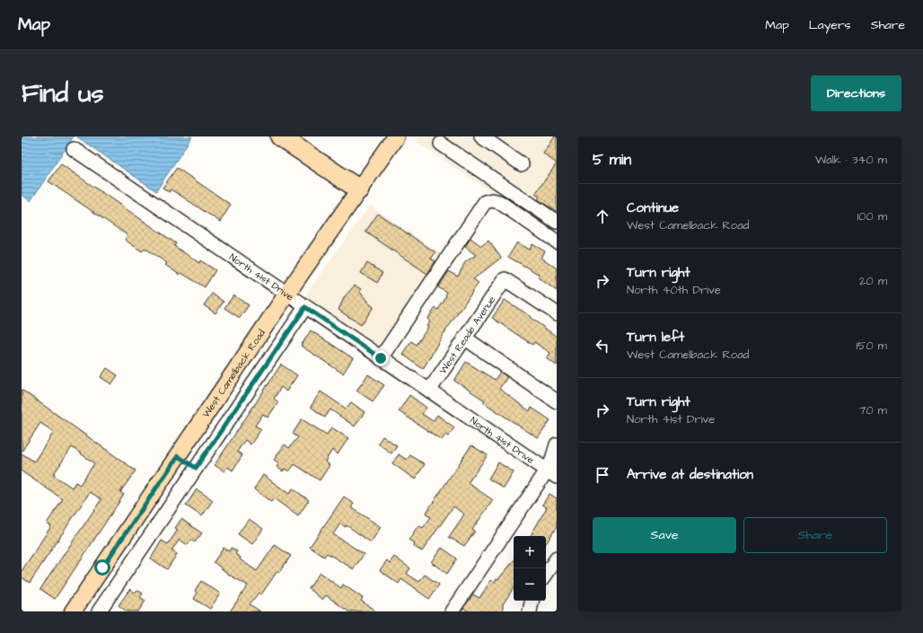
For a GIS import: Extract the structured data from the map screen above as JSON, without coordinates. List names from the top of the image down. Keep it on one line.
{"streets":{"main road":["West Camelback Road"],"street":["North 41st Drive","West Reade Avenue"]},"crossings":[["North 41st Drive","West Reade Avenue"],["North 41st Drive","West Camelback Road"]],"page":{"header":"Map","nav":["Map","Layers","Share"],"buttons":["Directions",["Save","Share"]],"title":"Find us","heading":["5 min","Walk · 340 m"],"list":[["Continue","West Camelback Road","100 m"],["Turn right","North 40th Drive","20 m"],["Turn left","West Camelback Road","150 m"],["Turn right","North 41st Drive","70 m"],"Arrive at destination"],"map_buttons":["+","−"]}}
